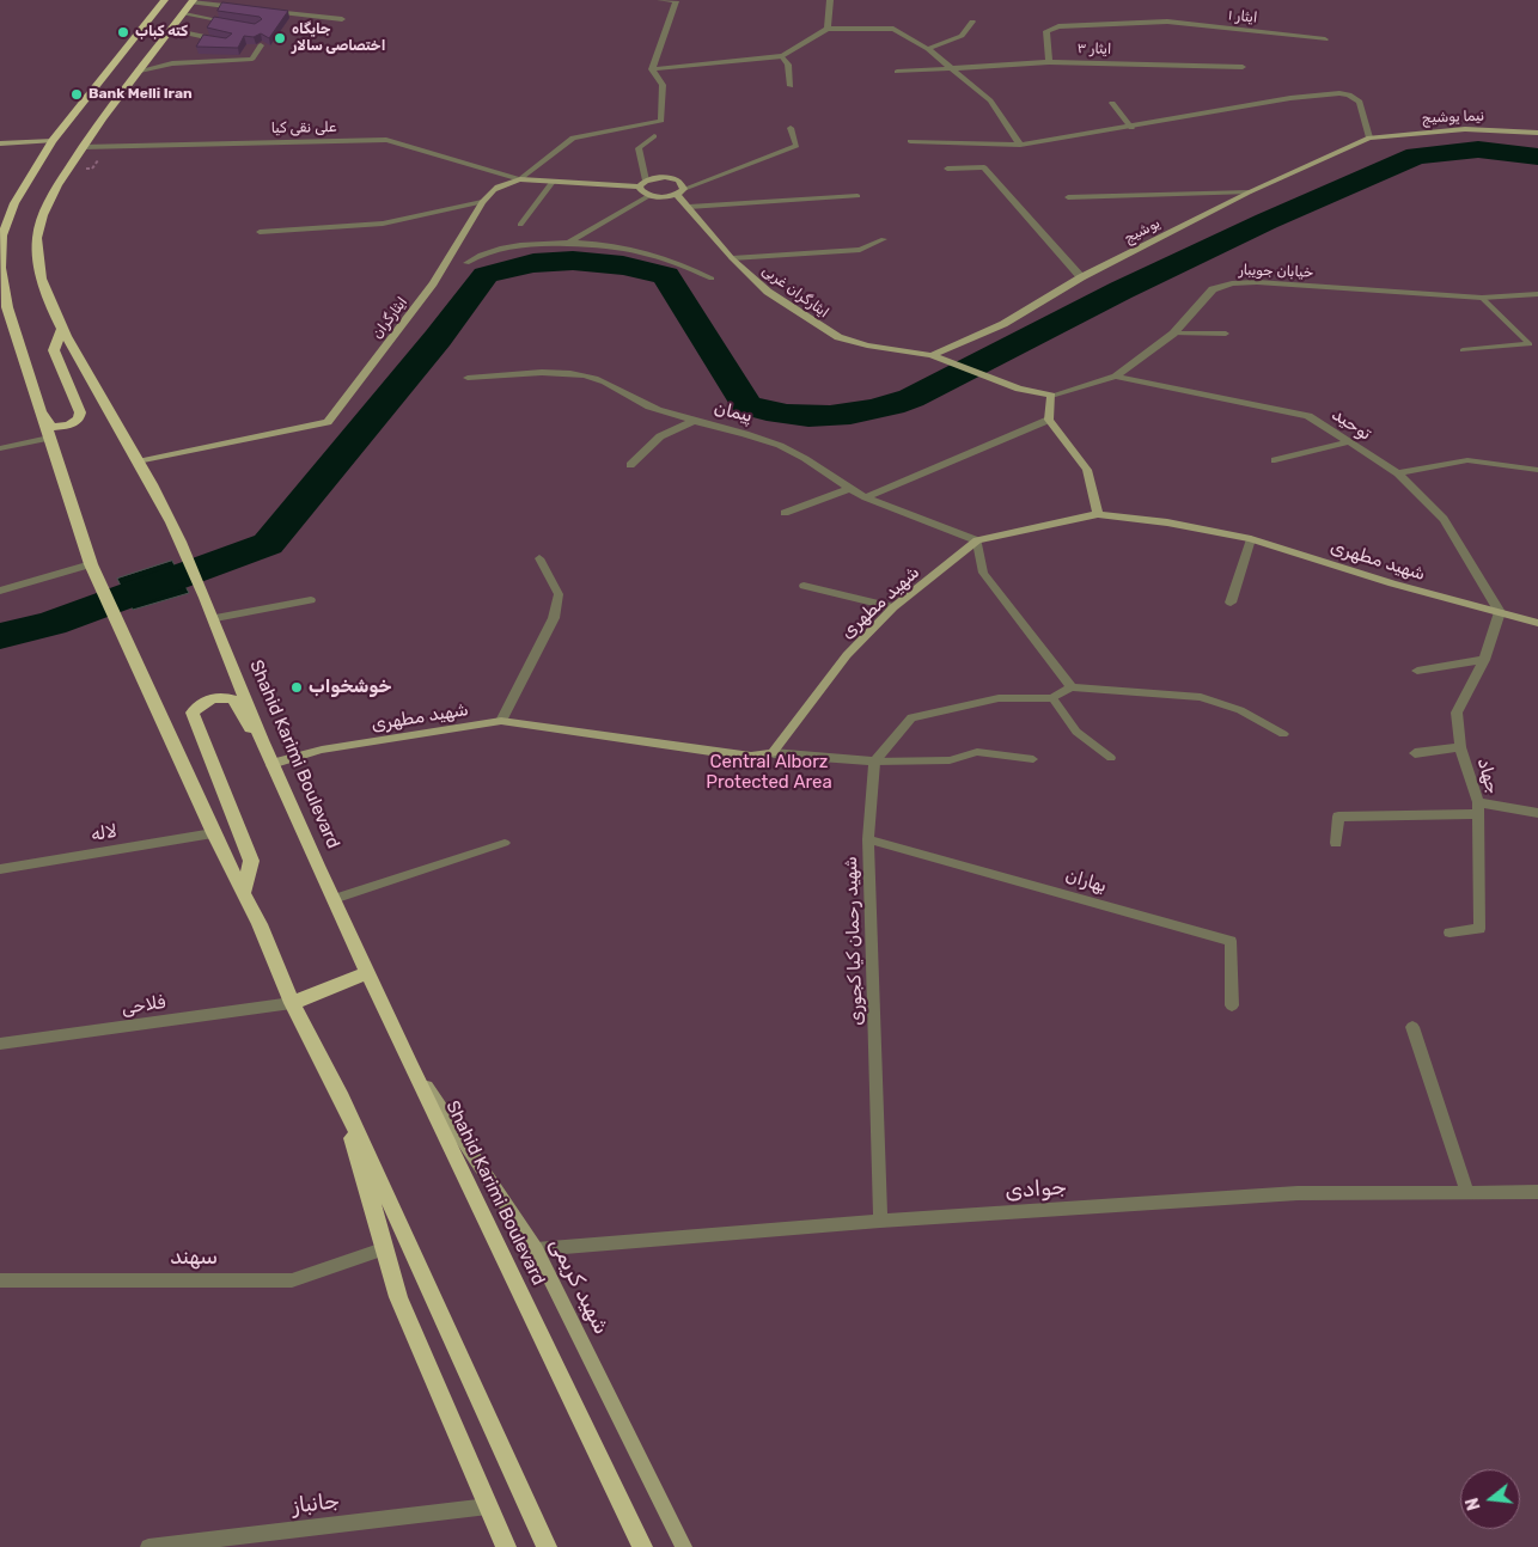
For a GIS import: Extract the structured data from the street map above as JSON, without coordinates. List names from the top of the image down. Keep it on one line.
{"streets":{"main road":["Shahid Karimi Boulevard"],"street":["ایثار ۱","ایثار ۳","نیما یوشیج","علی نقی کیا","یوشیج","خیابان جویبار","ایثارگران غربی","ایثارگران","پیمان","توحید","شهید مطهری","جهاد","لاله","بهاران","شهید رحمان کیا کجوری","فلاحی","جوادی","سهند","شهید کریمی","جانباز"]},"crossings":[["ایثار ۱","ایثار ۳"],["نیما یوشیج","یوشیج"],["علی نقی کیا","ایثارگران"],["علی نقی کیا","Shahid Karimi Boulevard"],["یوشیج","ایثارگران غربی"],["خیابان جویبار","ایثارگران غربی"],["خیابان جویبار","توحید"],["ایثارگران غربی","ایثارگران"],["ایثارگران","Shahid Karimi Boulevard"],["پیمان","شهید مطهری"],["توحید","شهید مطهری"],["توحید","جهاد"],["شهید مطهری","Shahid Karimi Boulevard"],["شهید مطهری","جهاد"],["Shahid Karimi Boulevard","شهید کریمی"],["بهاران","شهید رحمان کیا کجوری"],["شهید رحمان کیا کجوری","جوادی"],["جوادی","شهید کریمی"]],"parks":["Central Alborz Protected Area"],"places":["کته کباب","جایگاه اختصاصی سالار","Bank Melli Iran","خوشخواب"],"north":"left"}
